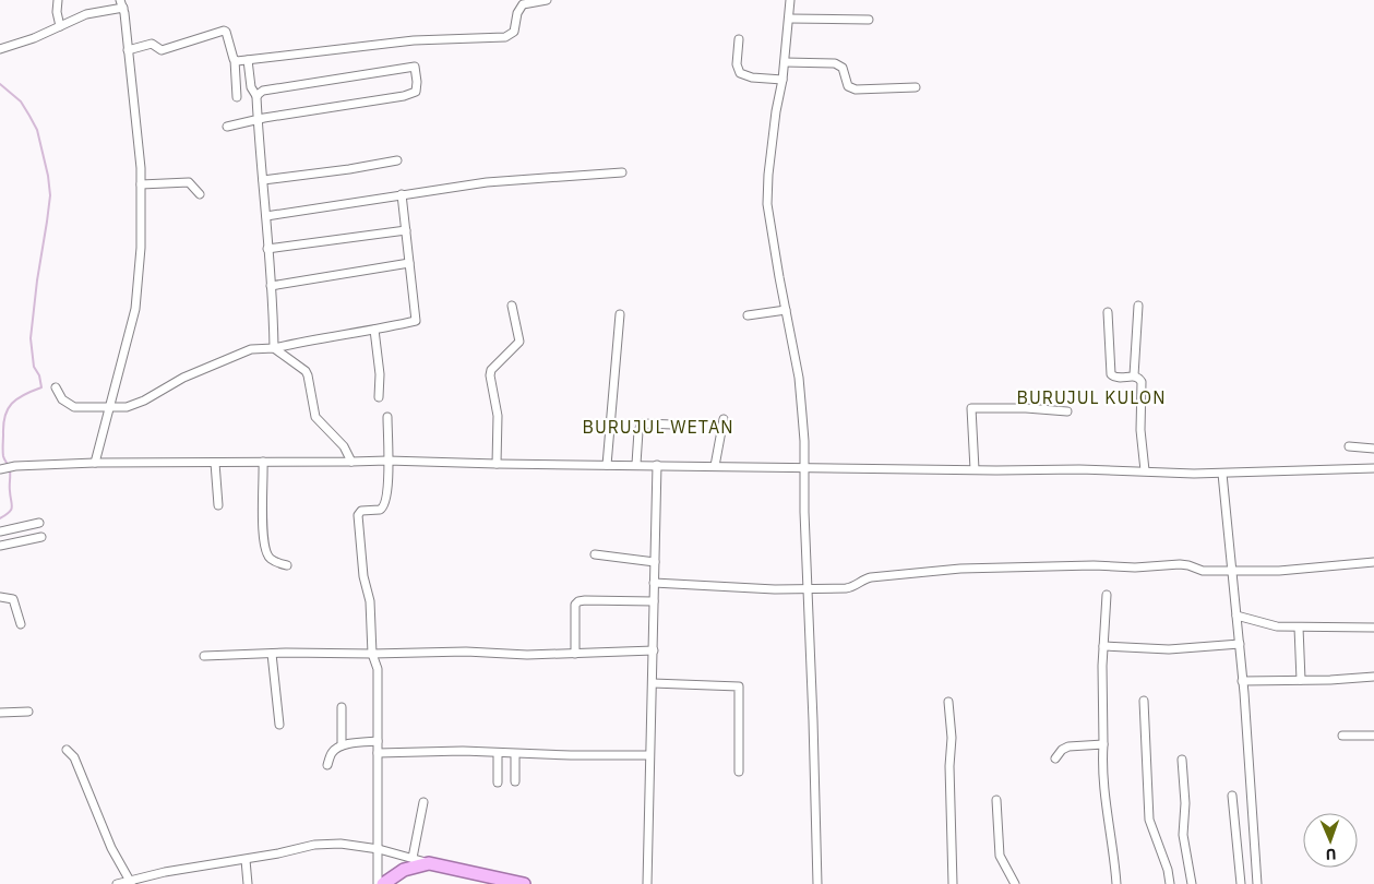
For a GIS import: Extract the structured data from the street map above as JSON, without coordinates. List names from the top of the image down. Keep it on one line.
{"districts":["BURUJUL KULON","BURUJUL WETAN"],"north":"bottom"}
